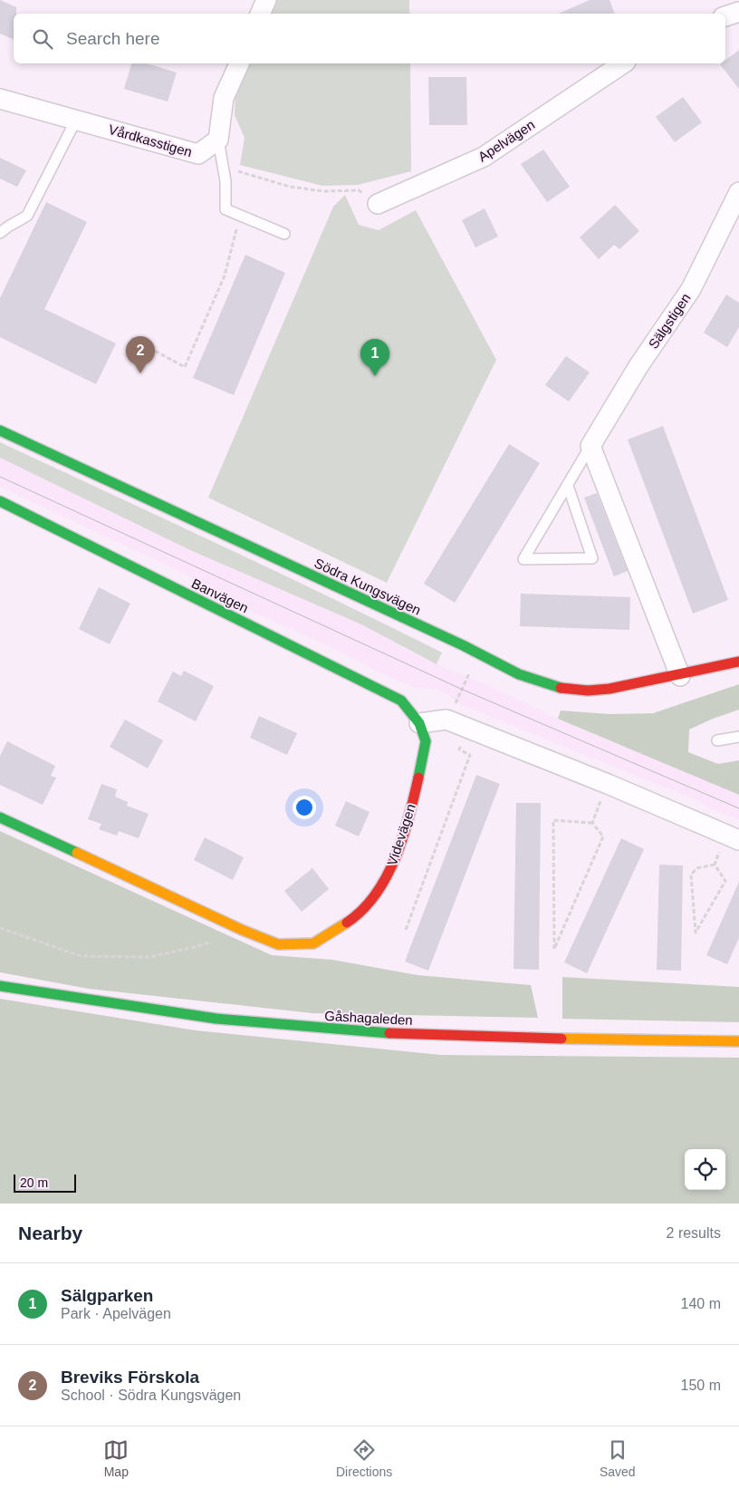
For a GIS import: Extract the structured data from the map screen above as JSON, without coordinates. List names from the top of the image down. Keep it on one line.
{"streets":{"street":["Vårdkasstigen","Apelvägen","Sälgstigen","Södra Kungsvägen","Banvägen","Videvägen","Gåshagaleden"]},"crossings":[["Banvägen","Videvägen"]],"scale_bar":"20 m","page":{"search":"Search here","pins":["2","1"],"scale":"20 m","heading":["Nearby","2 results"],"list":[{"mark":"1","name":"Sälgparken","note":"Park · Apelvägen","value":"140 m"},{"mark":"2","name":"Breviks Förskola","note":"School · Södra Kungsvägen","value":"150 m"}],"nav":["Map","Directions","Saved"]}}
